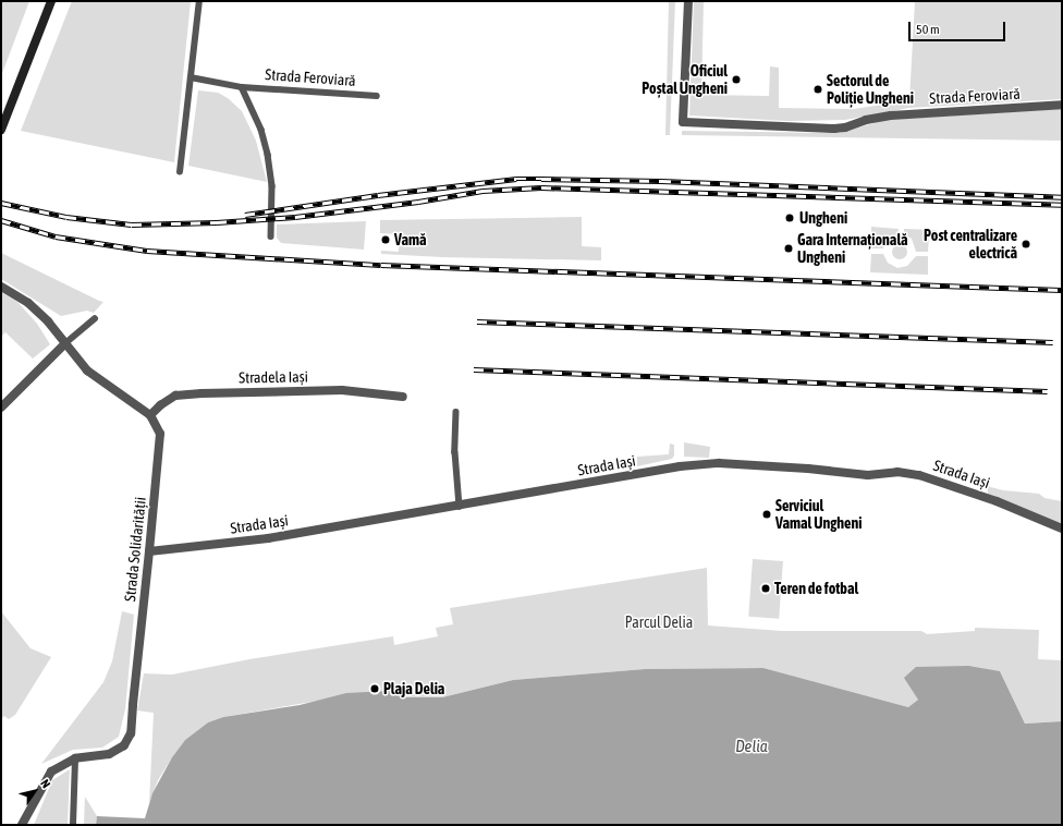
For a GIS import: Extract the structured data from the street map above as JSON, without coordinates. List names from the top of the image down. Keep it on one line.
{"streets":{"street":["Strada Feroviară","Stradela Iași","Strada Iași","Strada Solidarității"]},"crossings":[["Stradela Iași","Strada Solidarității"],["Strada Iași","Strada Solidarității"]],"water":["Delia"],"parks":["Parcul Delia"],"places":["Oficiul Poștal Ungheni","Sectorul de Poliție Ungheni","Ungheni","Vamă","Post centralizare electrică","Gara Internațională Ungheni","Serviciul Vamal Ungheni","Teren de fotbal","Plaja Delia"],"scale_bar":"50 m","north":"top right"}
